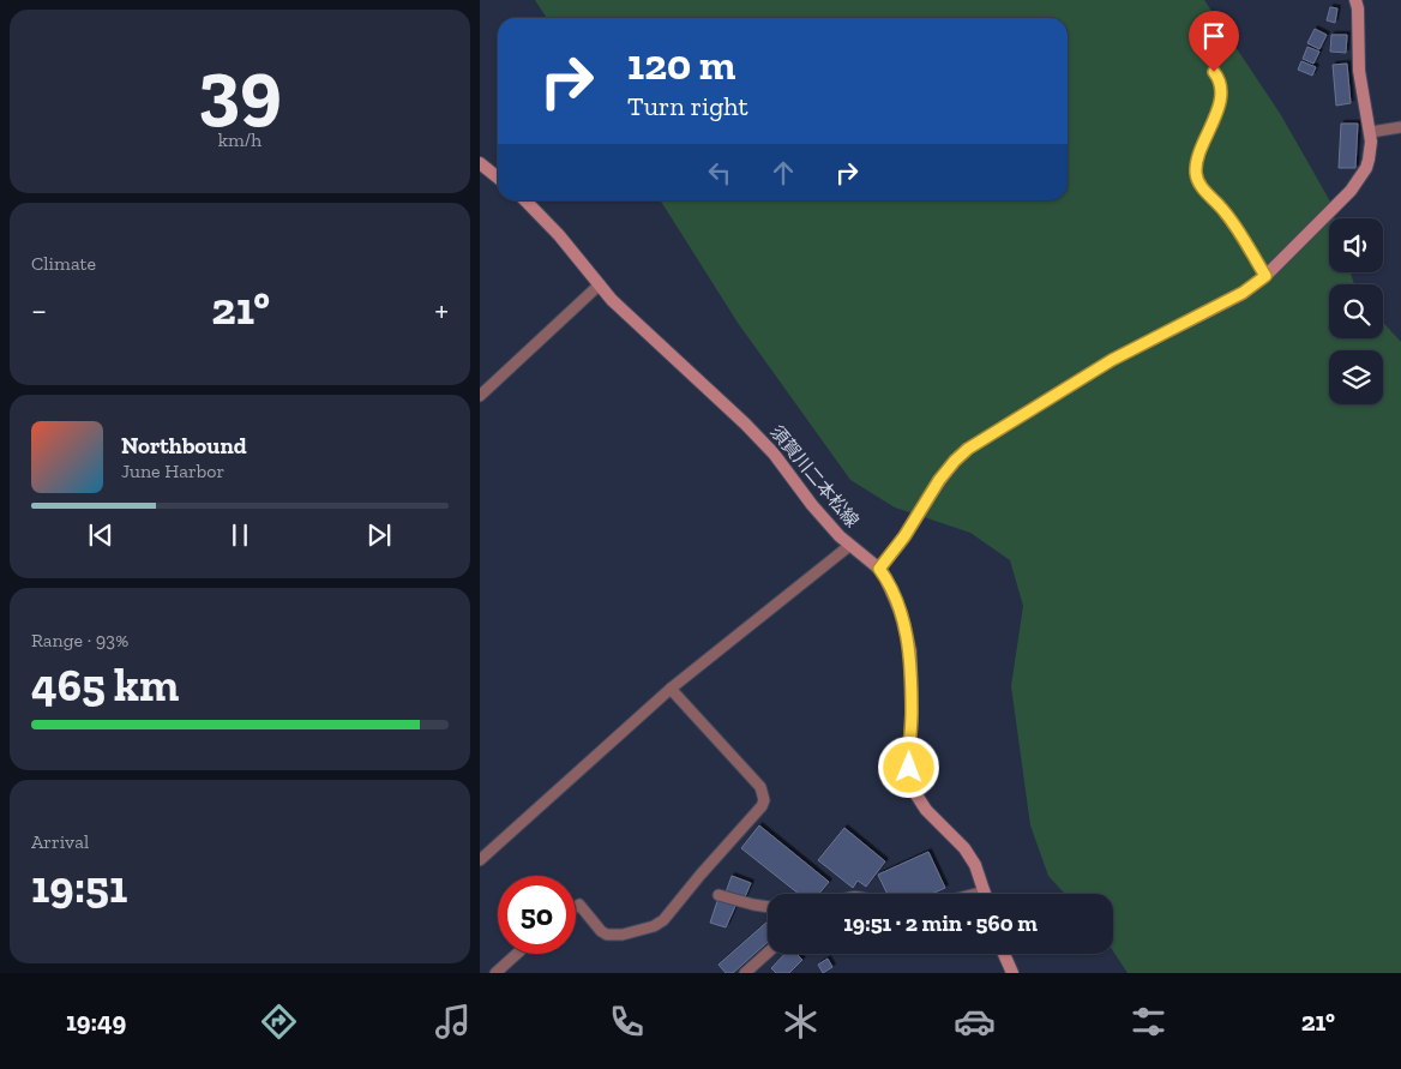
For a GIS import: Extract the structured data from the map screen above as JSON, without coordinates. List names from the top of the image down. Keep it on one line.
{"streets":{"main road":["須賀川二本松線"]},"page":{"tile":[["39","km/h"],"Climate",["Range · 93%","465 km"],["Arrival","19:51"]],"turn":["120 m","Turn right"],"heat":["−","21°","+"],"song":["Northbound","June Harbor"],"limit":"50","trip":"19:51 · 2 min · 560 m","tabs":["19:49","21°"]}}
